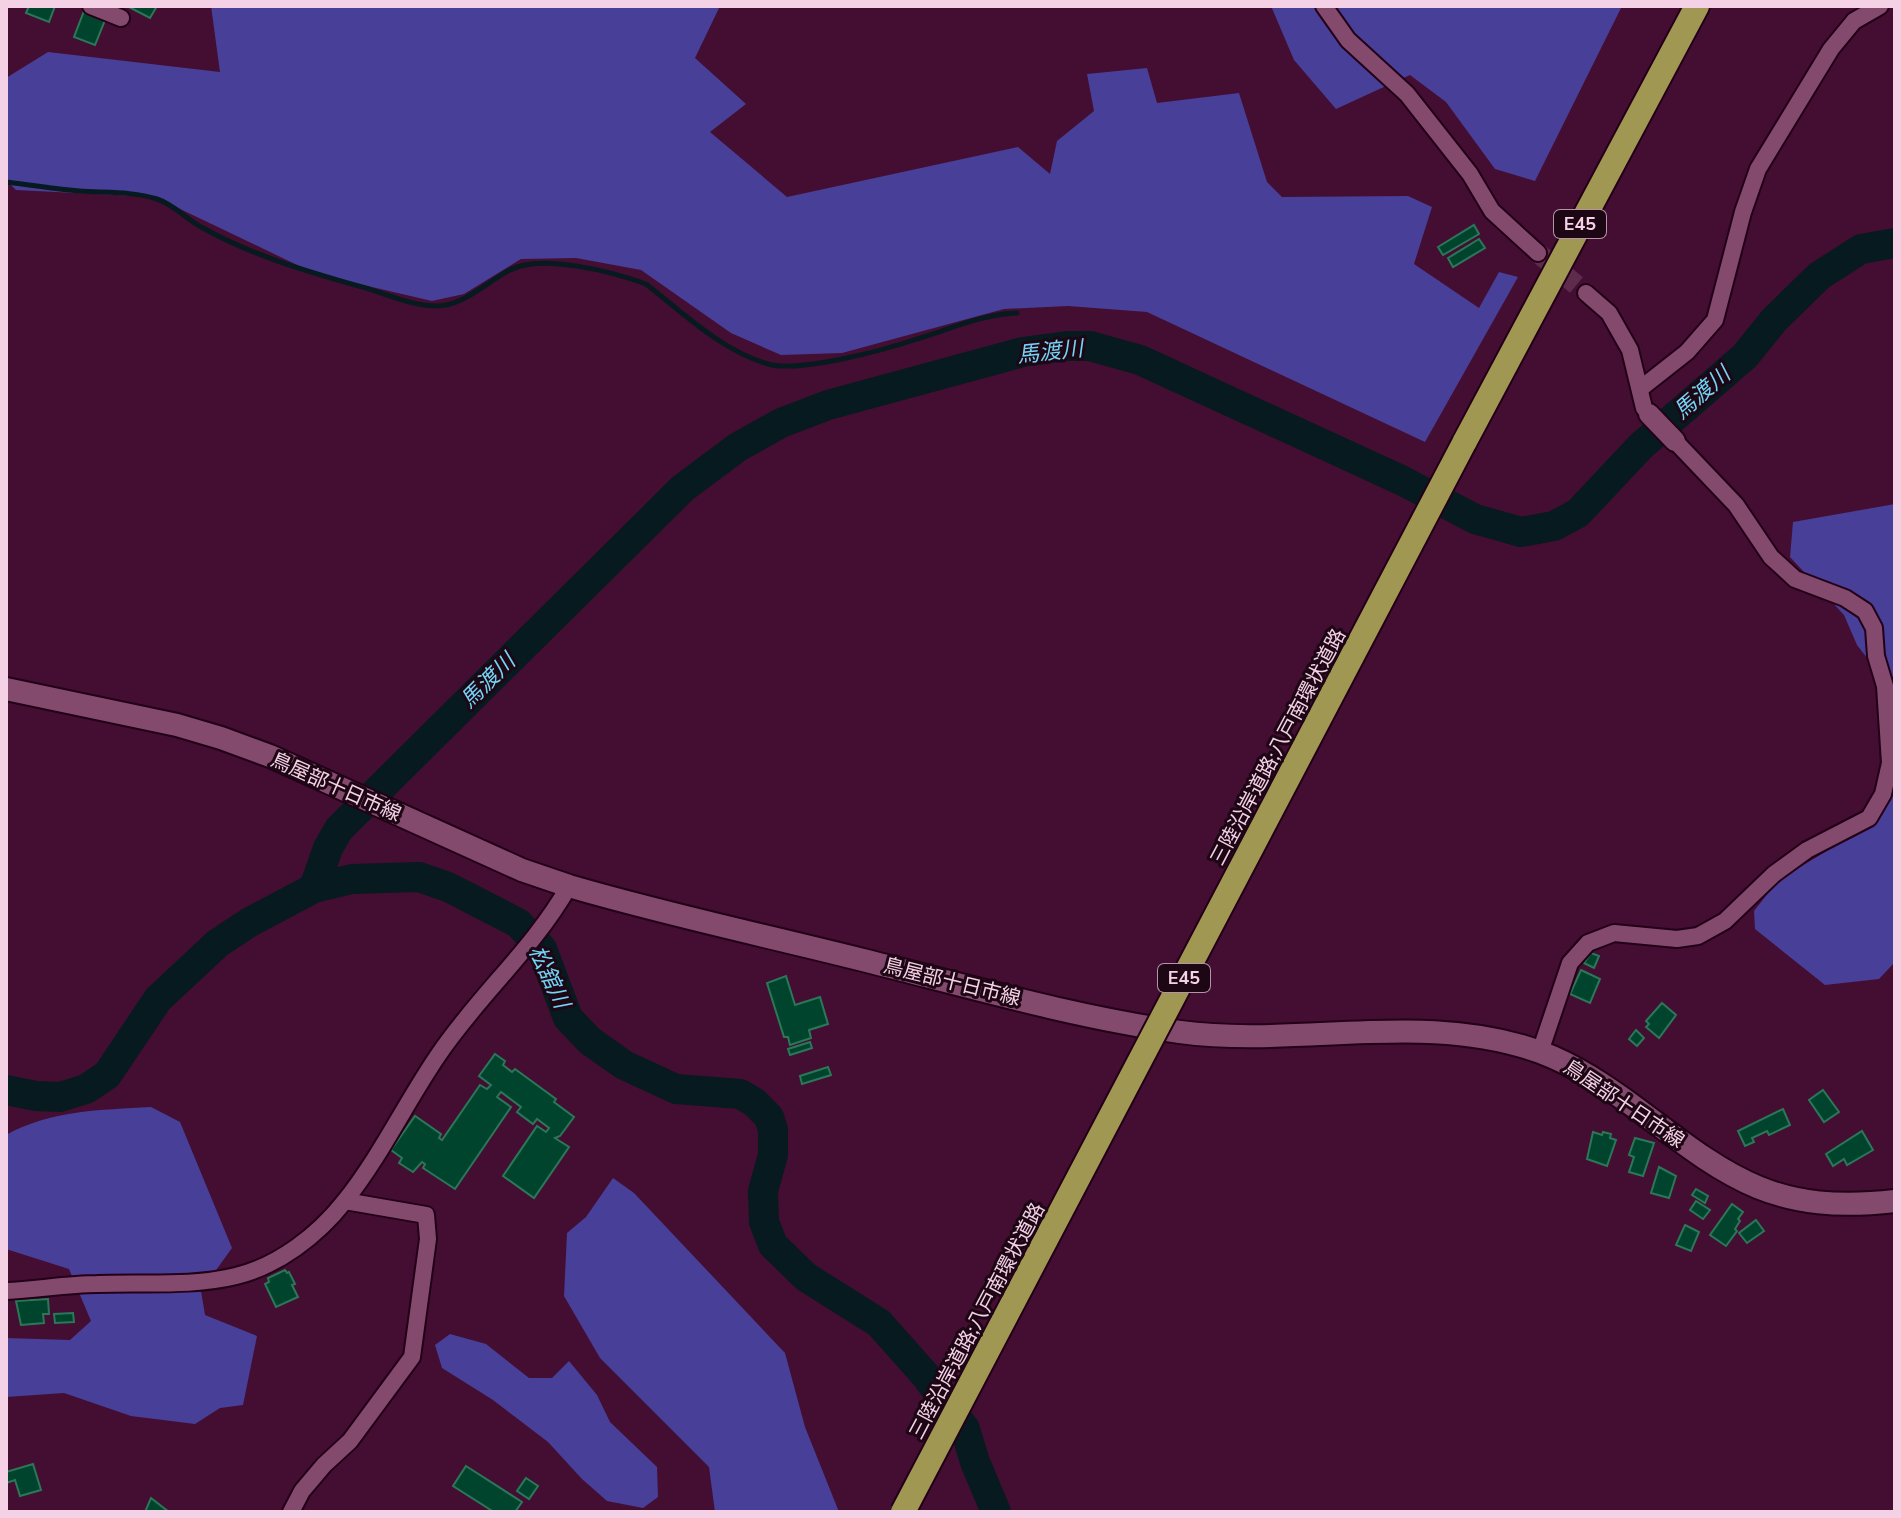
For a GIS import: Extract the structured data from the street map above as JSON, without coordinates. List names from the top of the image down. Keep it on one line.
{"streets":{"highway":["E45","三陸沿岸道路;八戸南環状道路"],"main road":["鳥屋部十日市線"]},"water":["馬渡川","松舘川"]}
